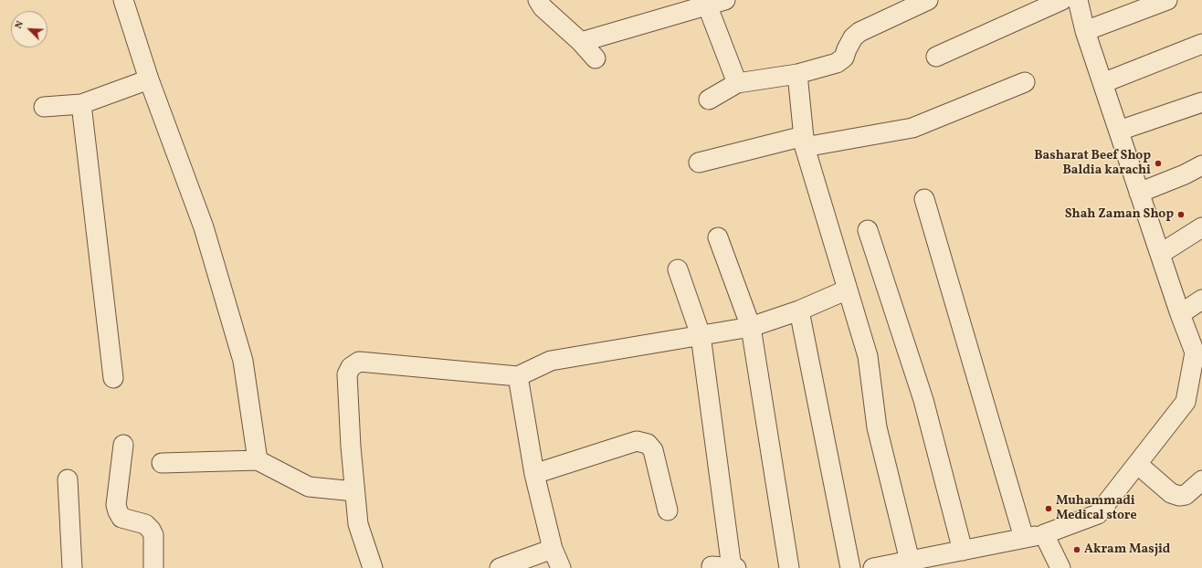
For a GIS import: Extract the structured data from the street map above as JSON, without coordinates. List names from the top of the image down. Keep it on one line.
{"places":["Basharat Beef Shop Baldia karachi","Shah Zaman Shop","Muhammadi Medical store","Akram Masjid"],"north":"top left"}
